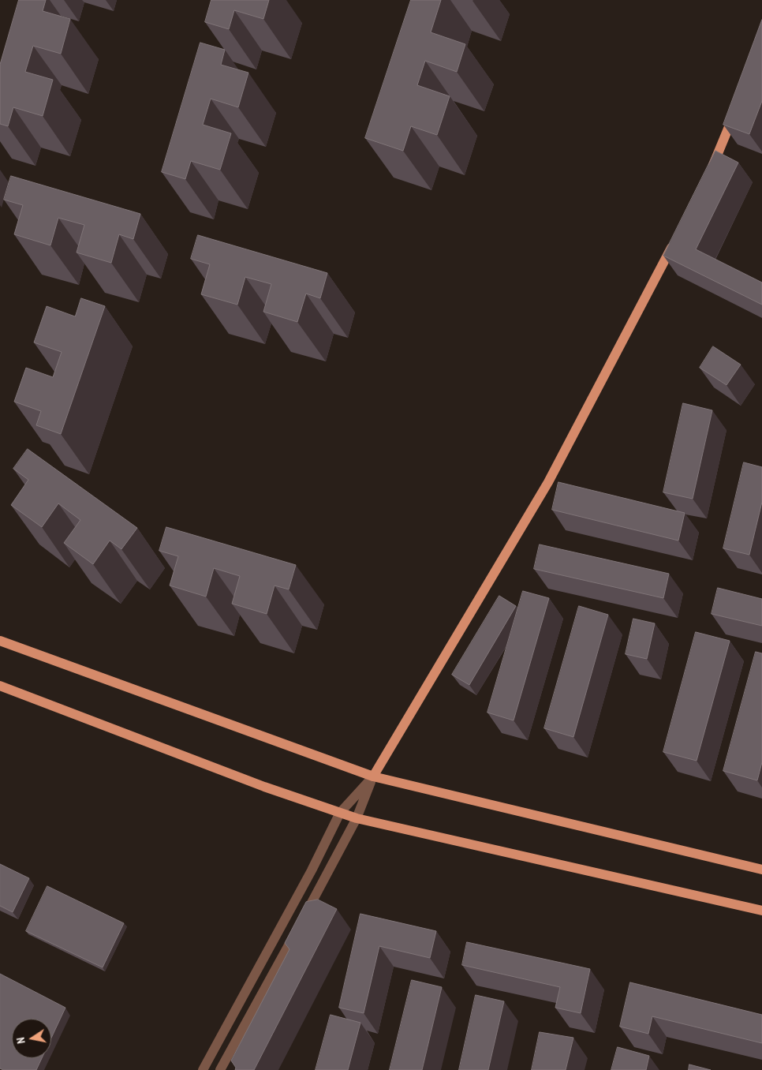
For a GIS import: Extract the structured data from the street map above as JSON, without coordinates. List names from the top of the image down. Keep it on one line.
{"north":"left"}
